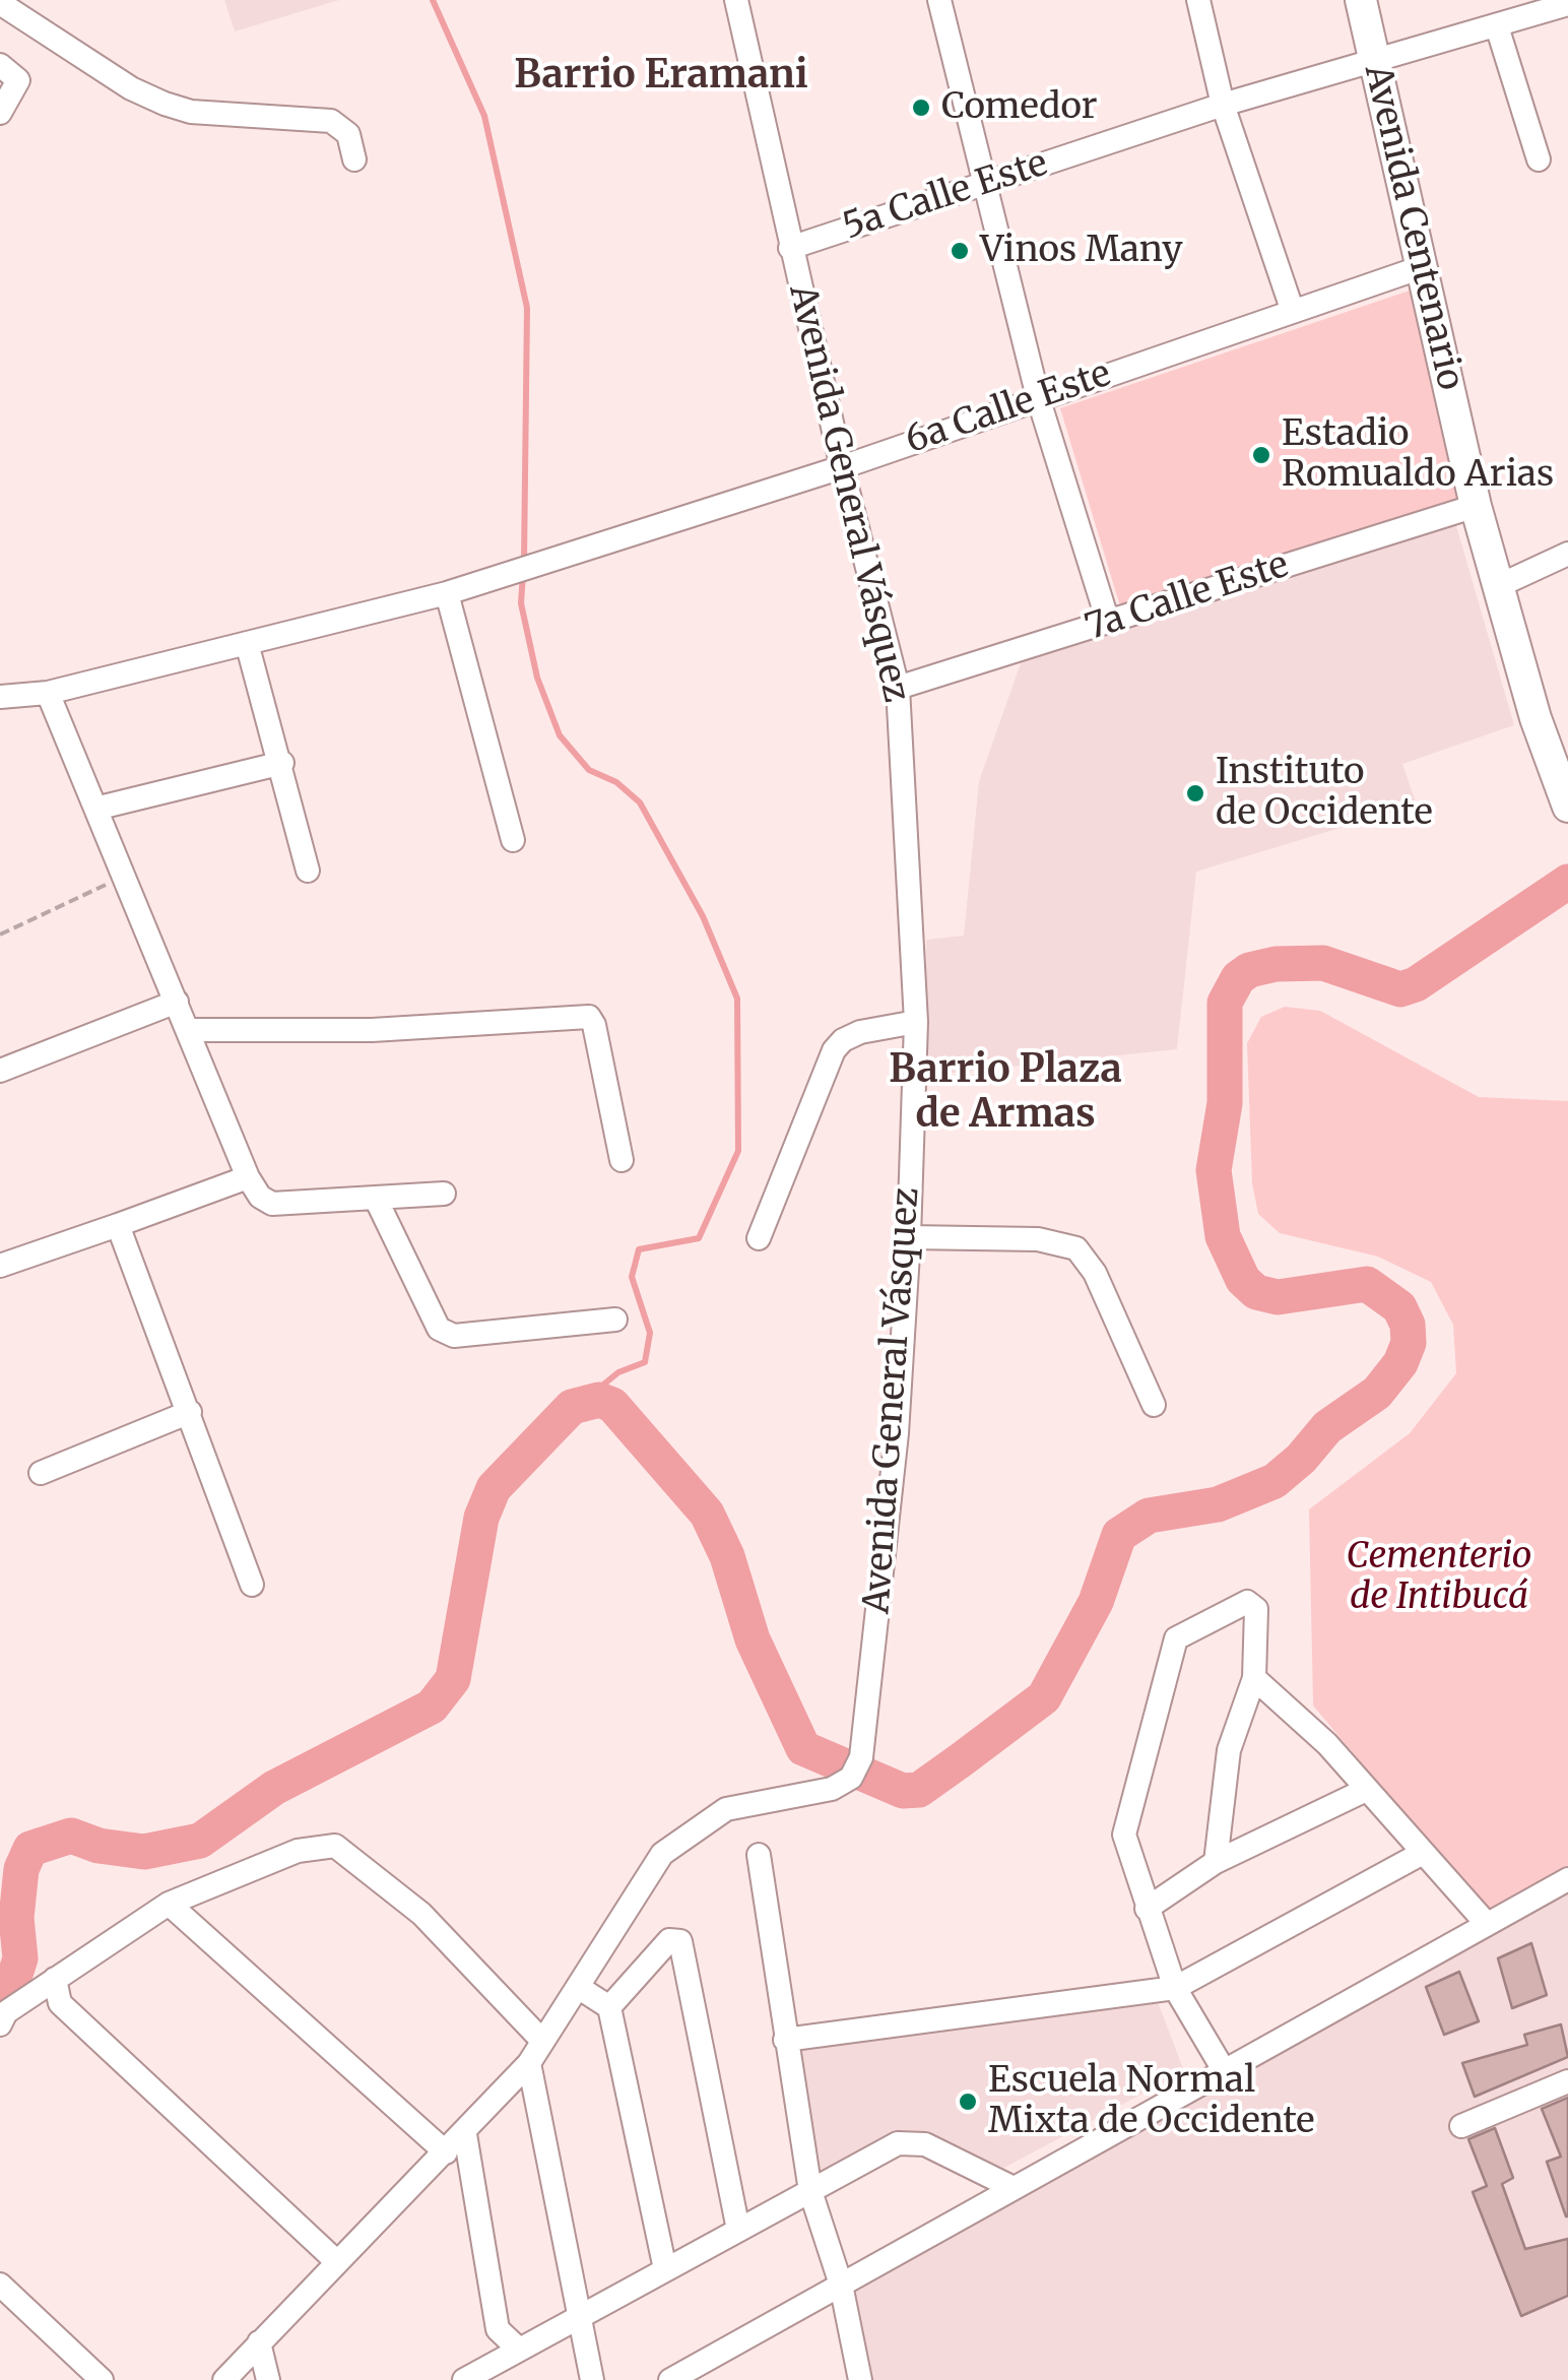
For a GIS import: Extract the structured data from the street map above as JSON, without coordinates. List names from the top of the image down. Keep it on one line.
{"streets":{"main road":["Avenida Centenario"],"street":["5a Calle Este","6a Calle Este","Avenida General Vásquez","7a Calle Este"]},"crossings":[["5a Calle Este","Avenida Centenario"],["5a Calle Este","Avenida General Vásquez"],["Avenida Centenario","6a Calle Este"],["Avenida Centenario","7a Calle Este"],["6a Calle Este","Avenida General Vásquez"],["Avenida General Vásquez","7a Calle Este"]],"districts":["Barrio Eramani","Barrio Plaza de Armas"],"parks":["Cementerio de Intibucá"],"places":["Comedor","Vinos Many","Estadio Romualdo Arias","Instituto de Occidente","Escuela Normal Mixta de Occidente"]}
